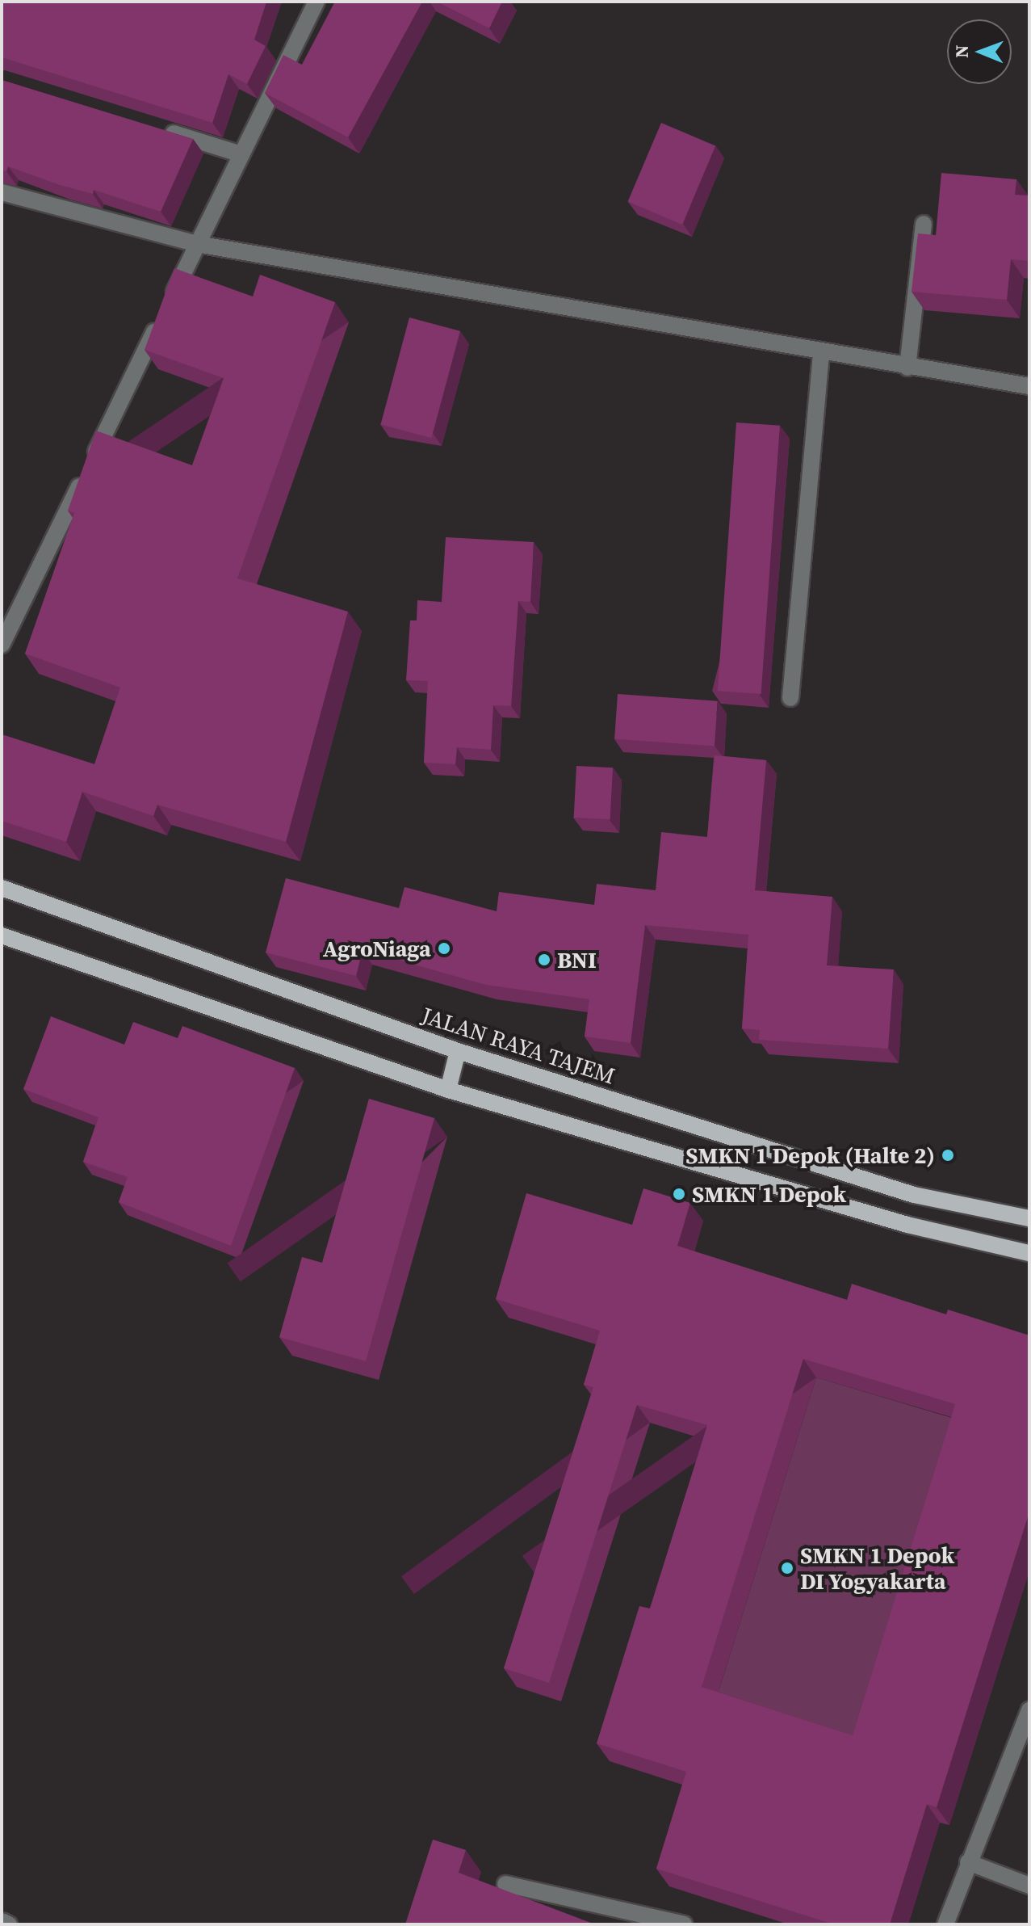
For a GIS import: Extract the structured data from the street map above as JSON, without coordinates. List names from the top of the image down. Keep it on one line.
{"streets":{"main road":["JALAN RAYA TAJEM"]},"places":["AgroNiaga","BNI","SMKN 1 Depok (Halte 2)","SMKN 1 Depok","SMKN 1 Depok DI Yogyakarta"],"north":"left"}
